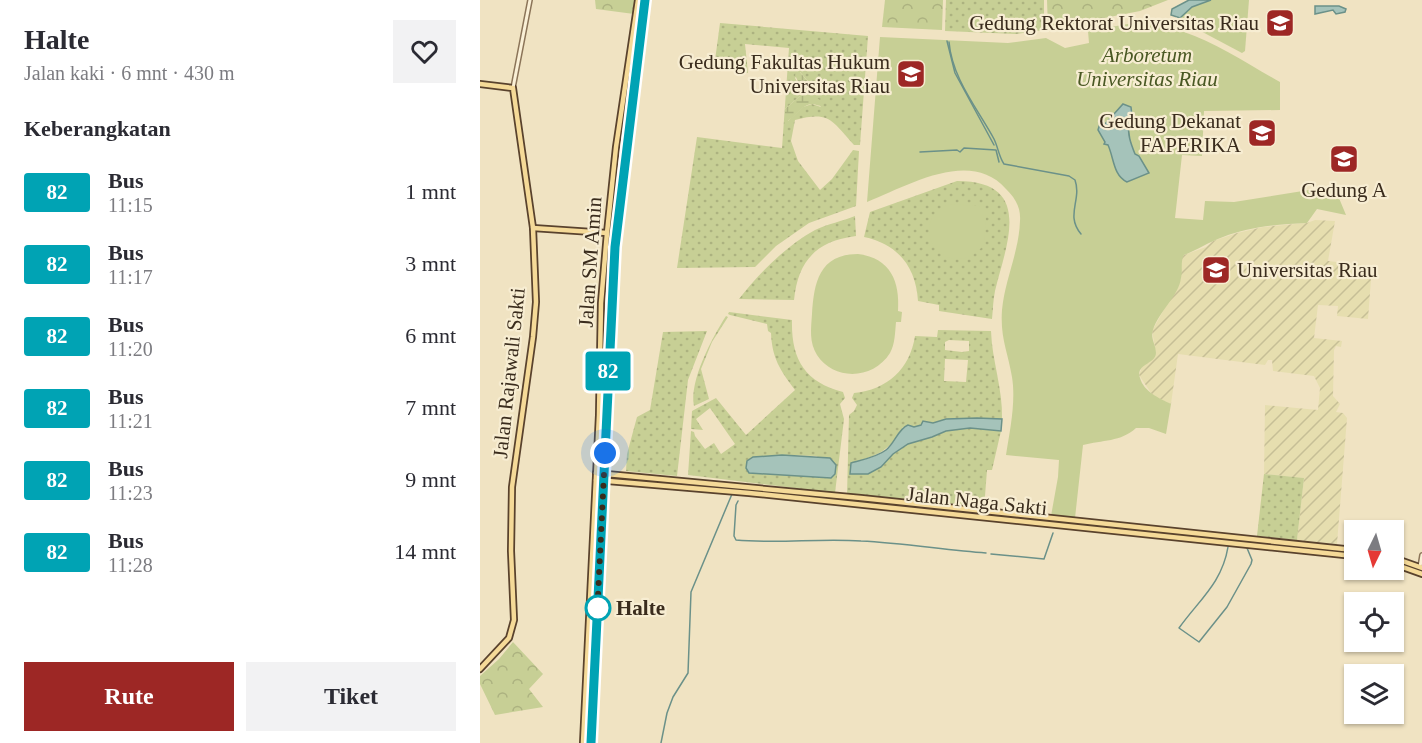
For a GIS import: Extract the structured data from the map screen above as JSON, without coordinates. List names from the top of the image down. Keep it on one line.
{"streets":{"main road":["Jalan SM Amin","Jalan Rajawali Sakti","Jalan Naga Sakti"]},"crossings":[["Jalan SM Amin","Jalan Naga Sakti"]],"parks":["Arboretum Universitas Riau"],"places":{"school or university":["Gedung Rektorat Universitas Riau","Gedung Fakultas Hukum Universitas Riau","Gedung Dekanat FAPERIKA","Gedung A","Universitas Riau"],"other":["Halte"]},"lines":["bus line 82"],"north":"bottom","page":{"heading":[["Halte","Jalan kaki · 6 mnt · 430 m"],"Keberangkatan"],"on_map":"82","list":[{"mark":"82","name":"Bus","note":"11:15","value":"1 mnt"},{"mark":"82","name":"Bus","note":"11:17","value":"3 mnt"},{"mark":"82","name":"Bus","note":"11:20","value":"6 mnt"},{"mark":"82","name":"Bus","note":"11:21","value":"7 mnt"},{"mark":"82","name":"Bus","note":"11:23","value":"9 mnt"},{"mark":"82","name":"Bus","note":"11:28","value":"14 mnt"}],"buttons":["Rute","Tiket"]}}
